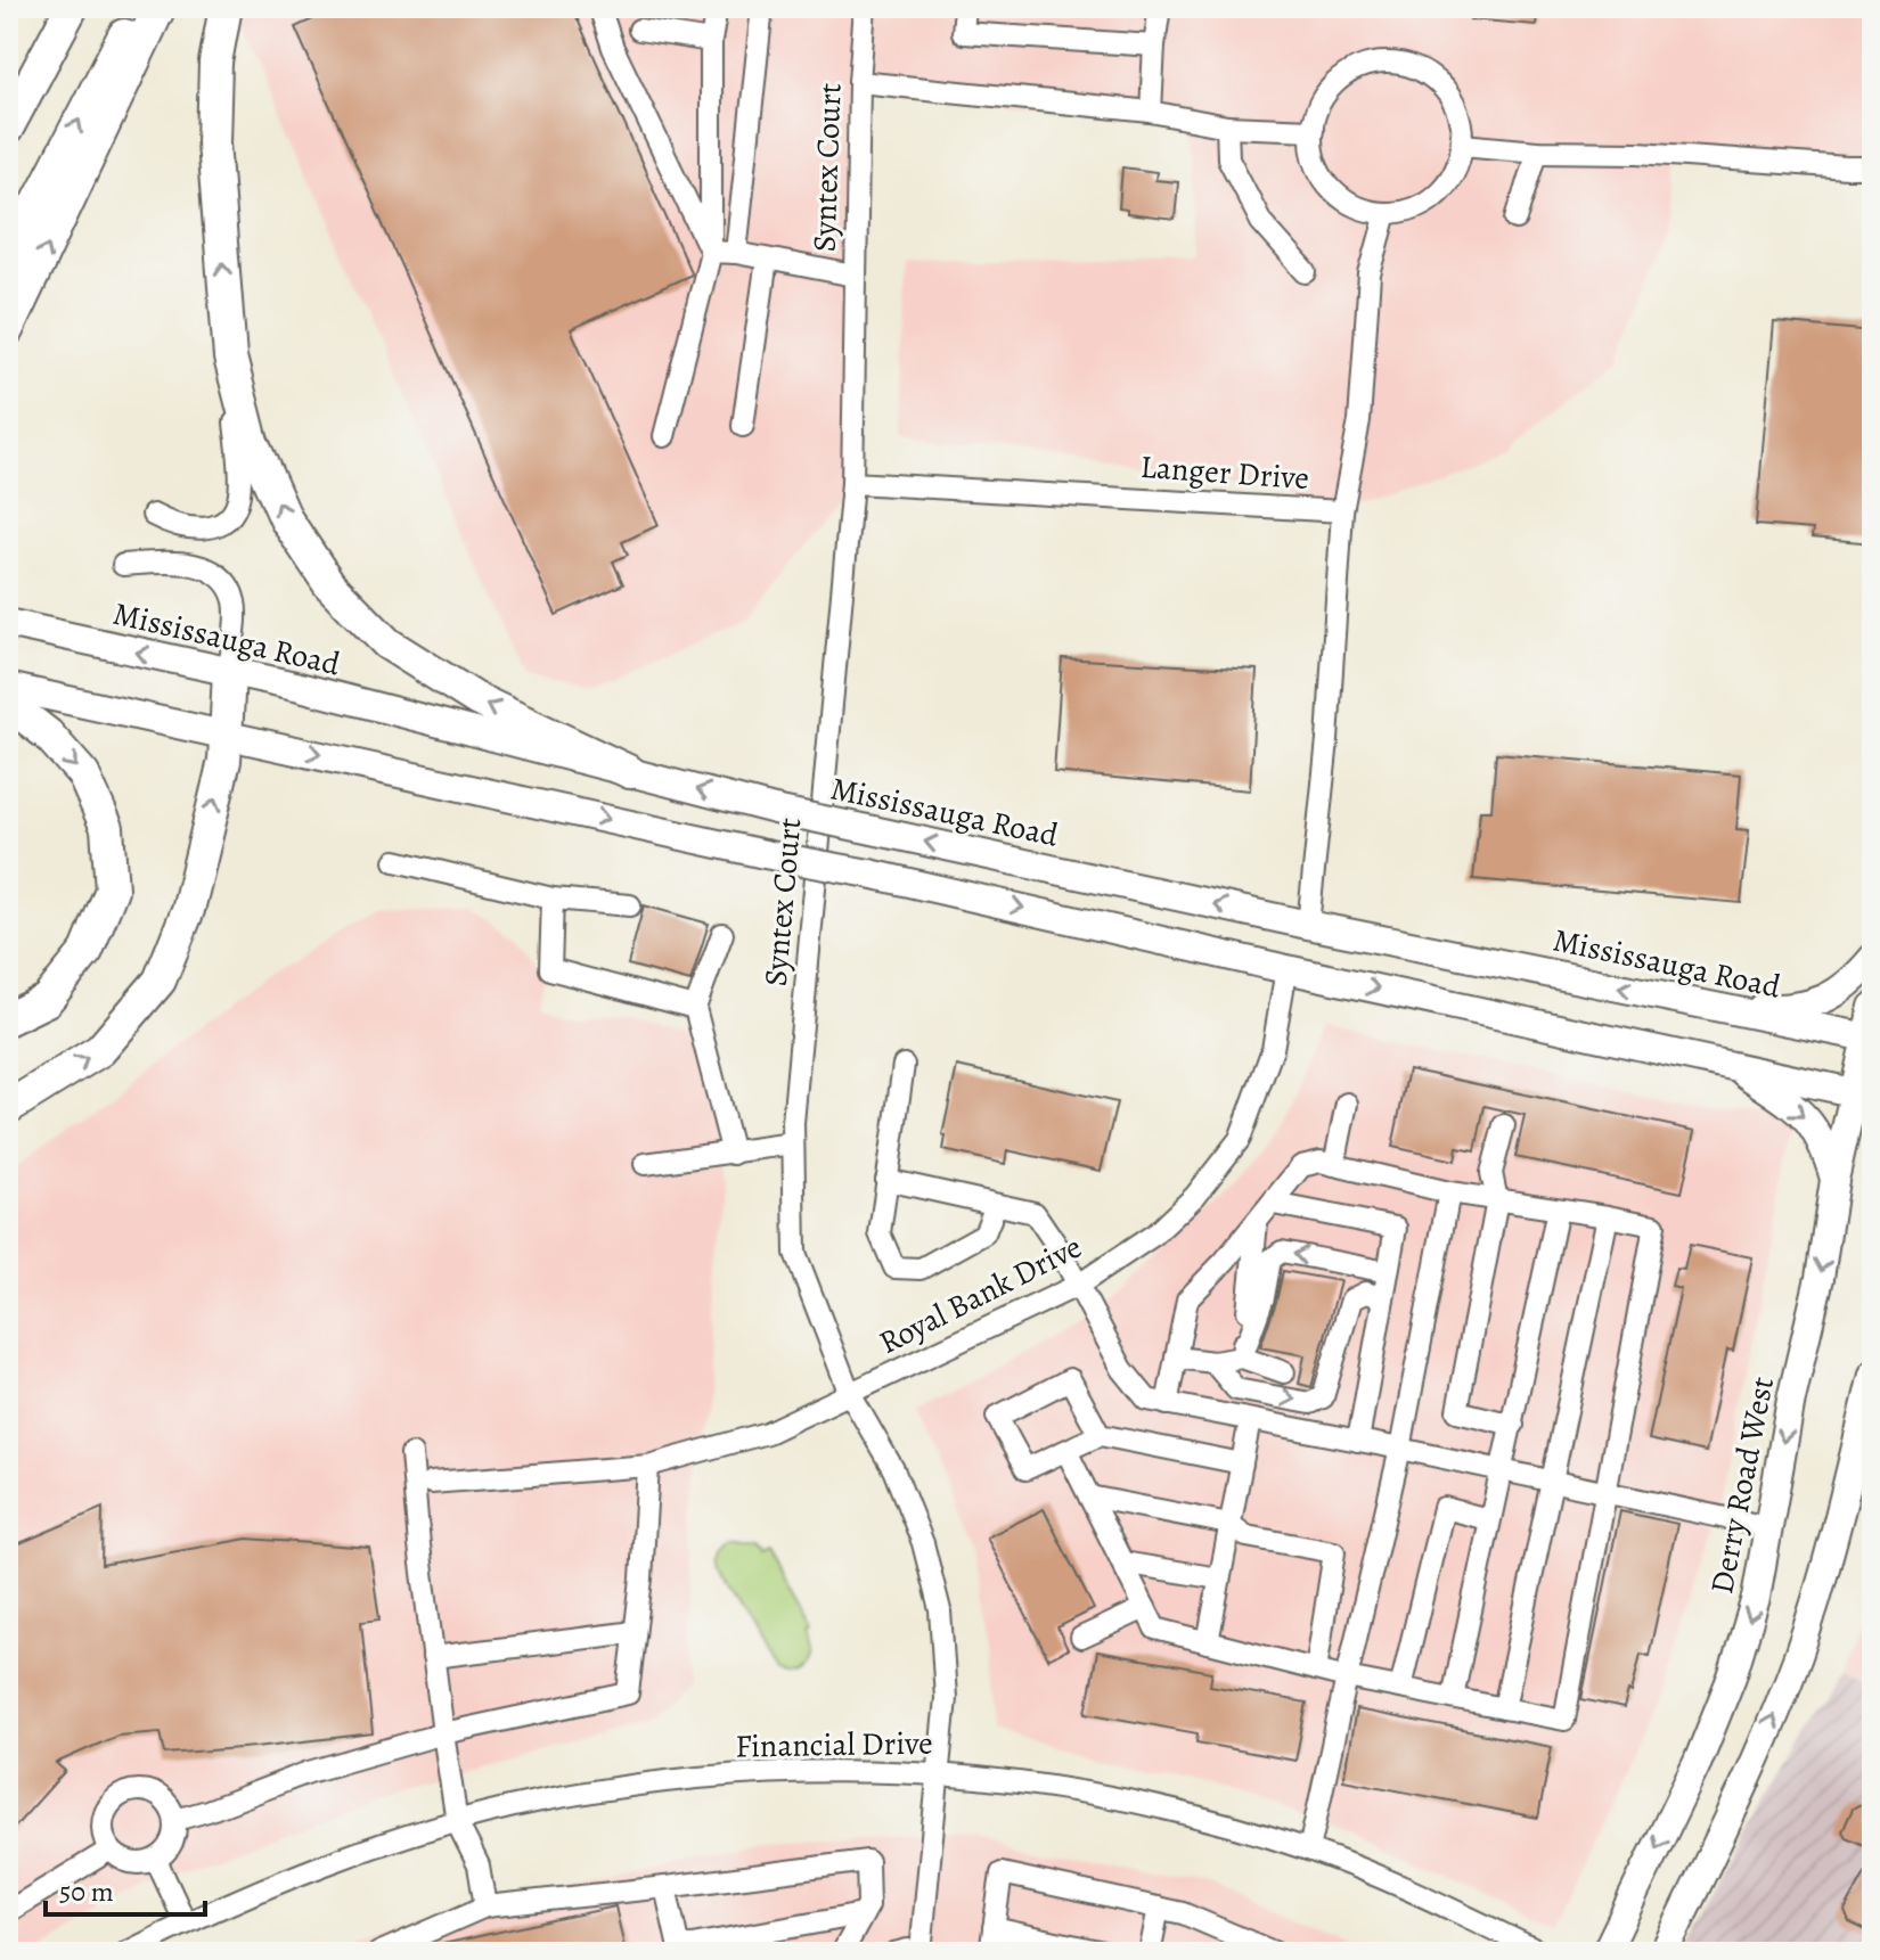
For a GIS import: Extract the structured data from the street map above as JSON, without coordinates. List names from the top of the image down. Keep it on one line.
{"streets":{"main road":["Mississauga Road","Derry Road West"],"street":["Syntex Court","Langer Drive","Royal Bank Drive","Financial Drive"]},"crossings":[["Syntex Court","Langer Drive"],["Syntex Court","Royal Bank Drive"],["Syntex Court","Financial Drive"],["Langer Drive","Mississauga Road"],["Mississauga Road","Derry Road West"]],"scale_bar":"50 m"}
